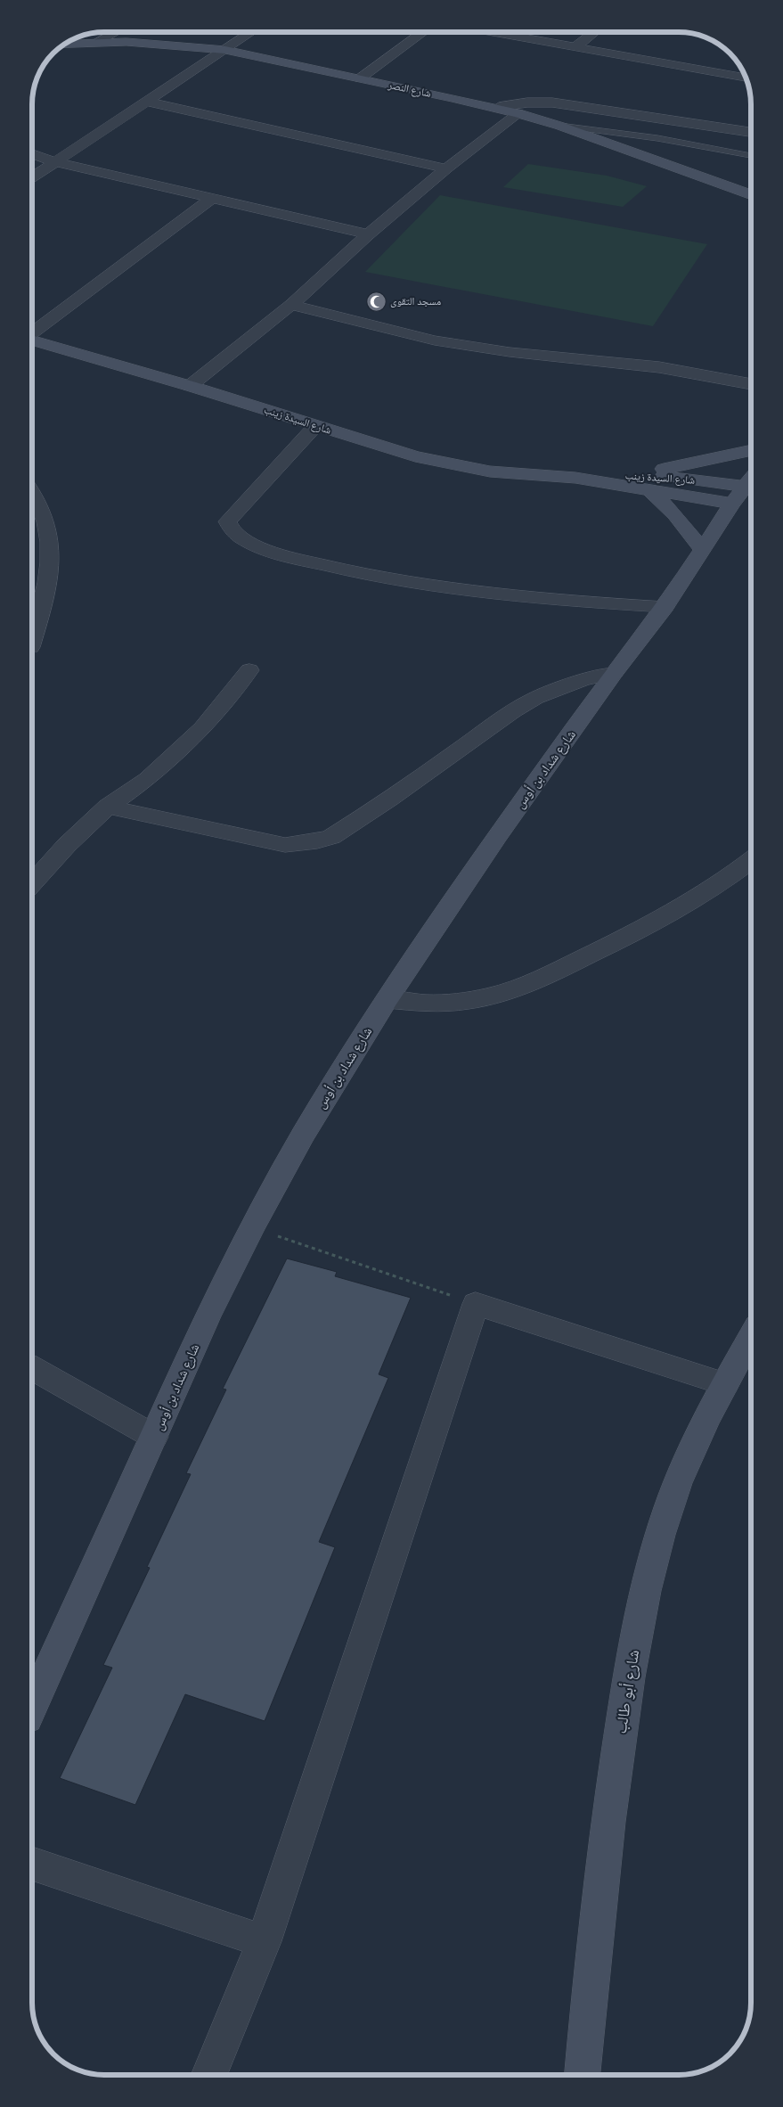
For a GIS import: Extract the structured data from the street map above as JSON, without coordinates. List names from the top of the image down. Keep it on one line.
{"streets":{"street":["شارع النصر","شارع السيدة زينب","شارع شداد بن أوس","شارع أبو طالب"]},"crossings":[["شارع السيدة زينب","شارع شداد بن أوس"]],"places":{"mosque":["مسجد التقوى"]}}
